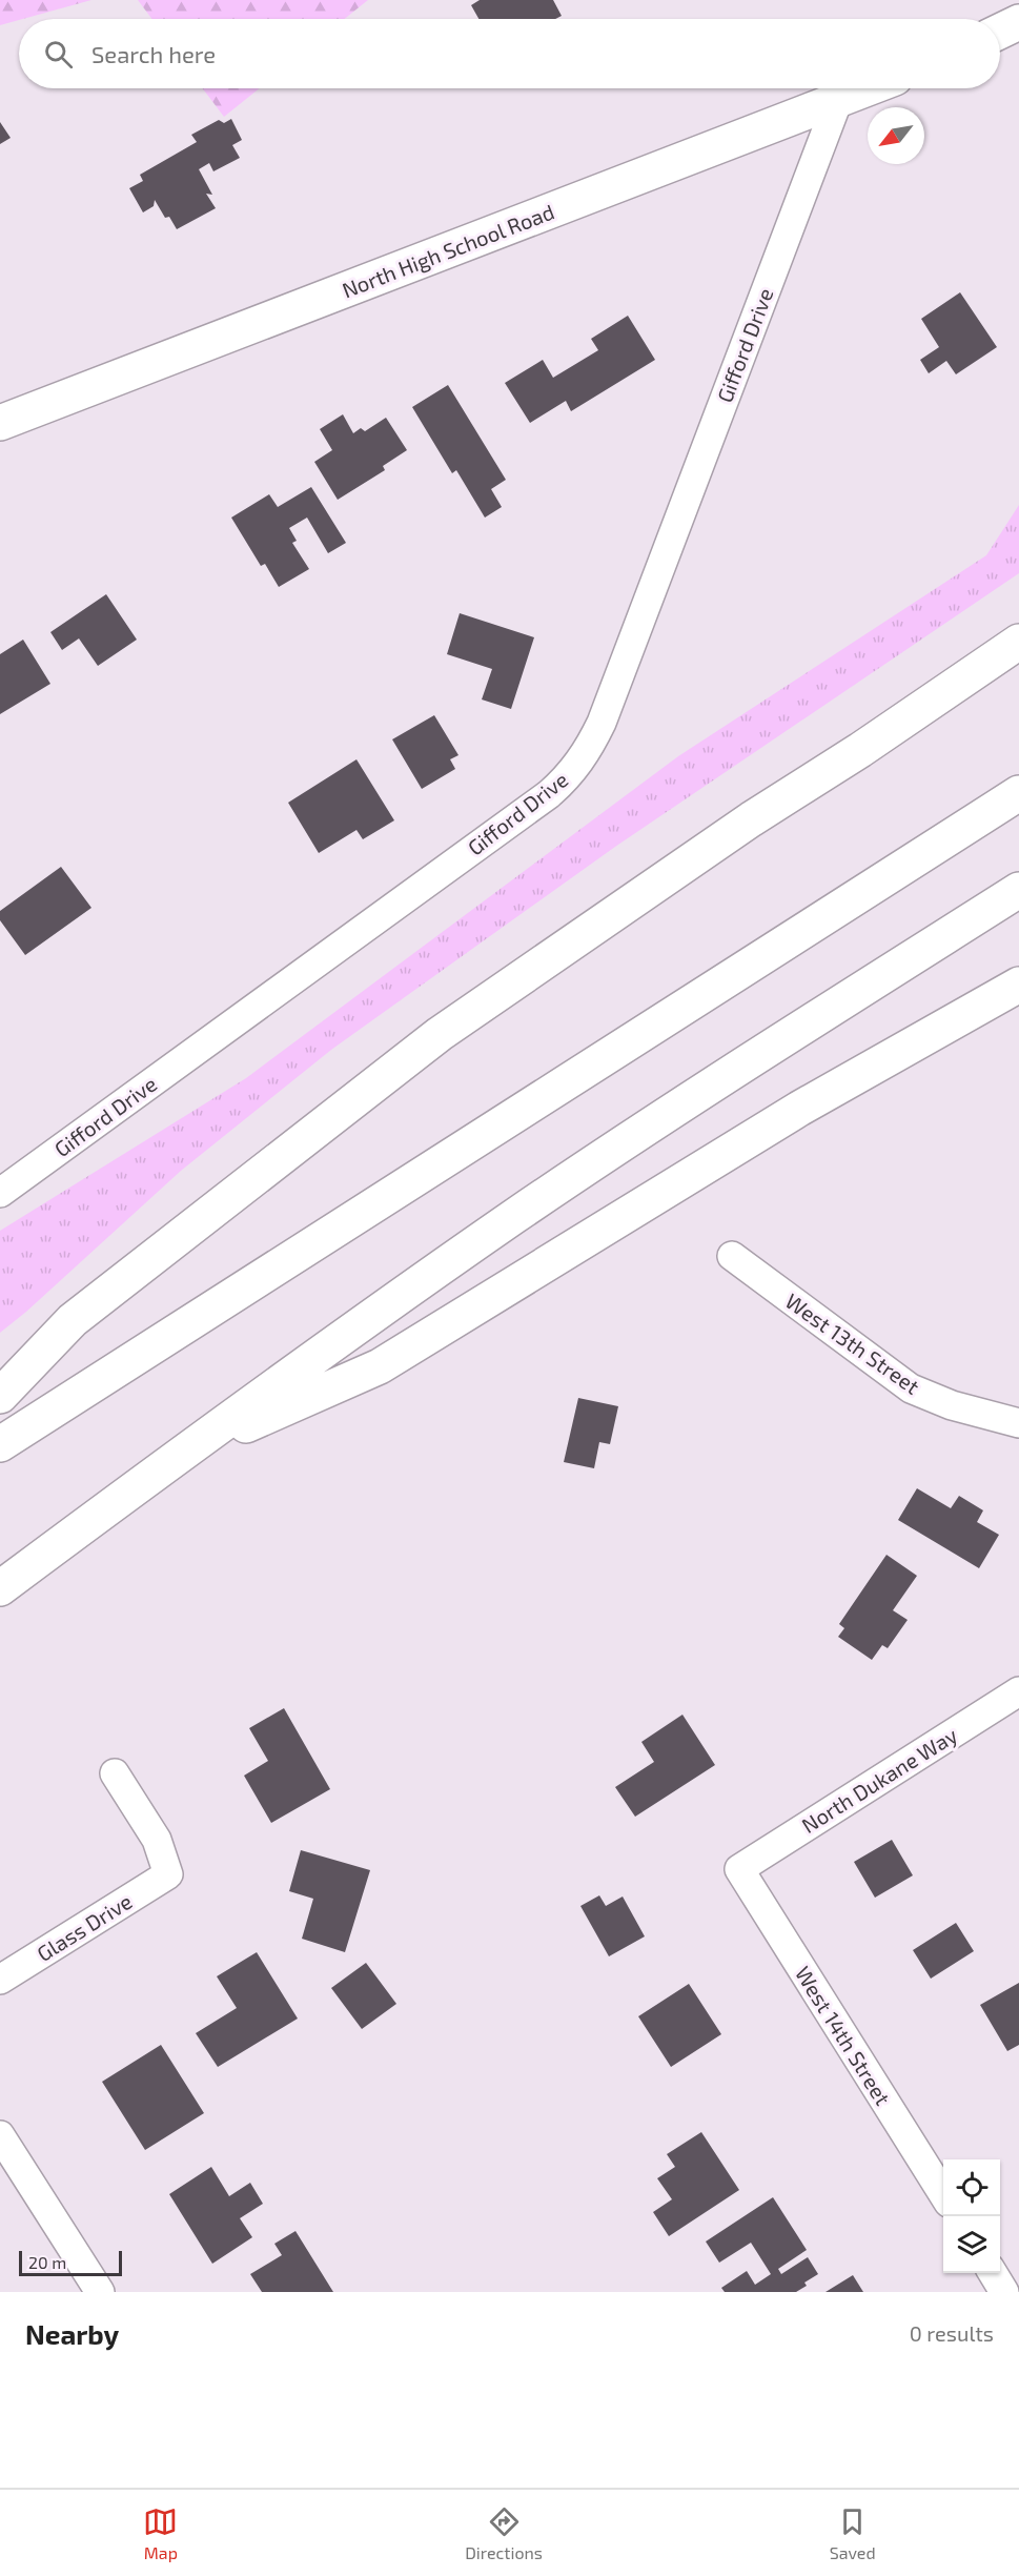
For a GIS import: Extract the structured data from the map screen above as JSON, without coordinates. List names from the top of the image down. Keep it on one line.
{"streets":{"main road":["North High School Road"],"street":["Gifford Drive","West 13th Street","North Dukane Way","Glass Drive","West 14th Street"]},"crossings":[["North High School Road","Gifford Drive"],["North Dukane Way","West 14th Street"]],"scale_bar":"20 m","north":"bottom left","page":{"search":"Search here","scale":"20 m","heading":["Nearby","0 results"],"nav":["Map","Directions","Saved"]}}
